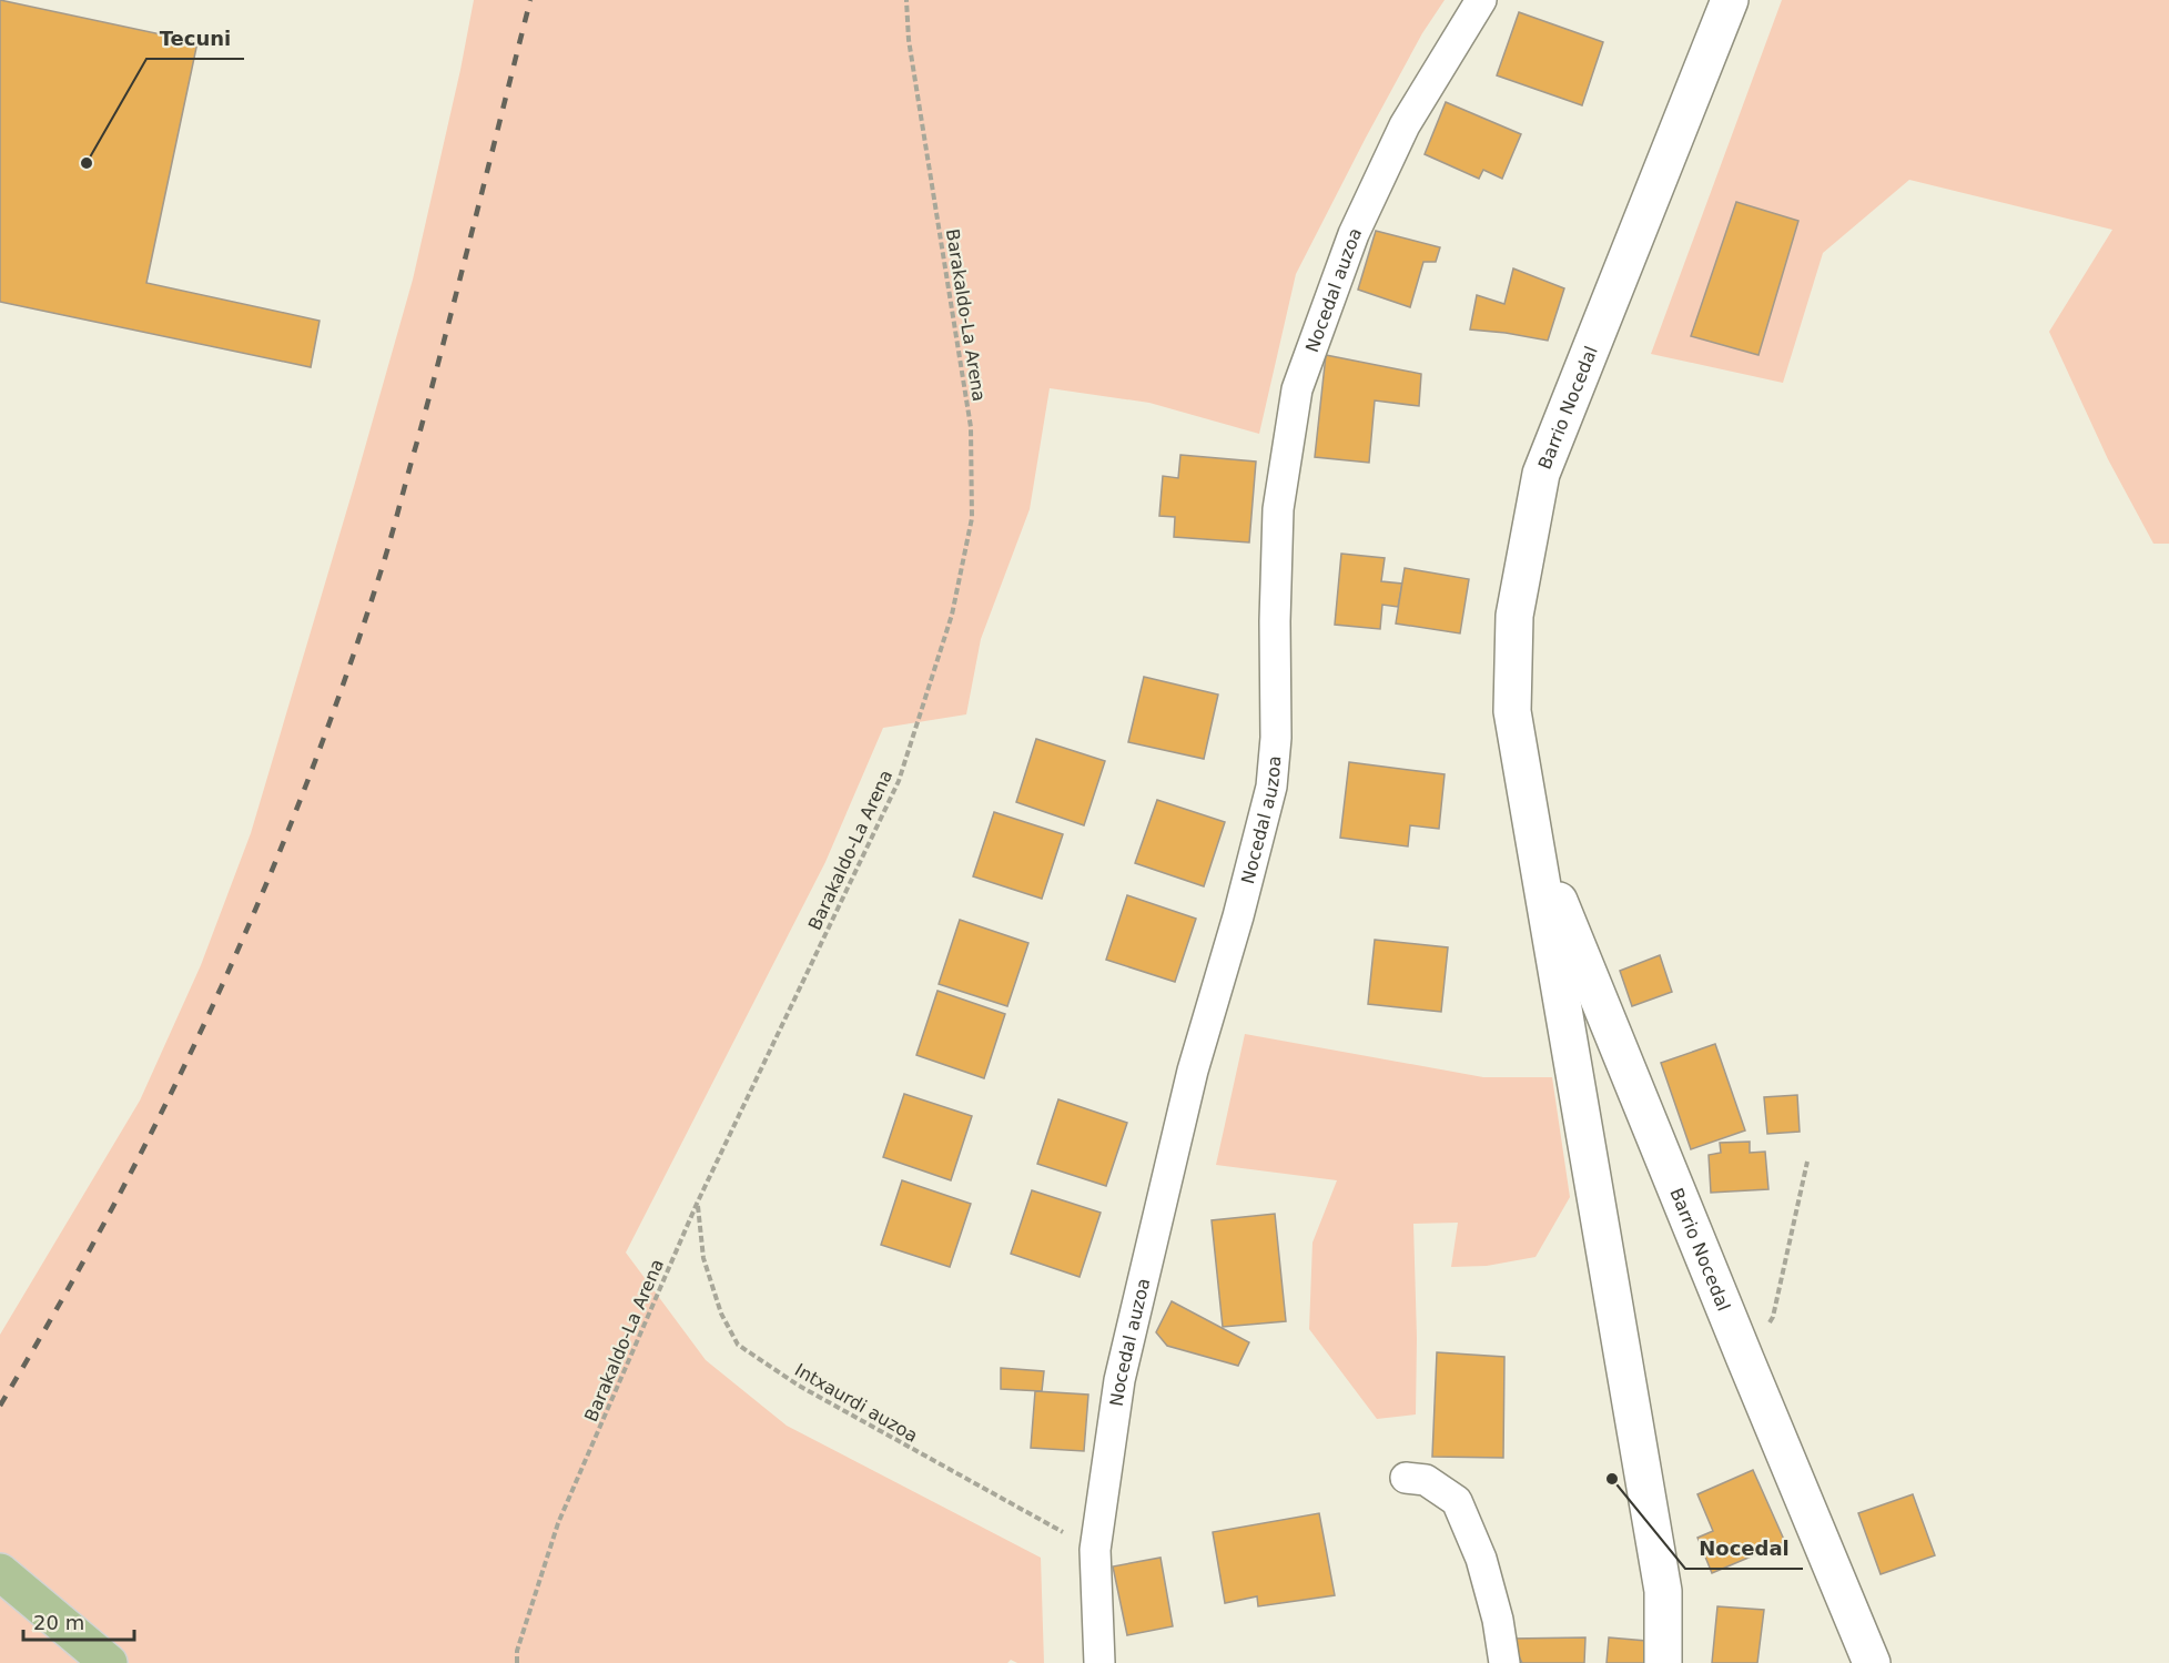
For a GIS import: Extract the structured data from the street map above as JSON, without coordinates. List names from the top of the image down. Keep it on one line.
{"streets":{"street":["Nocedal auzoa","Barrio Nocedal"],"path":["Barakaldo-La Arena","Intxaurdi auzoa"]},"crossings":[["Nocedal auzoa","Intxaurdi auzoa"],["Barakaldo-La Arena","Intxaurdi auzoa"]],"places":["Tecuni","Nocedal"],"scale_bar":"20 m"}
